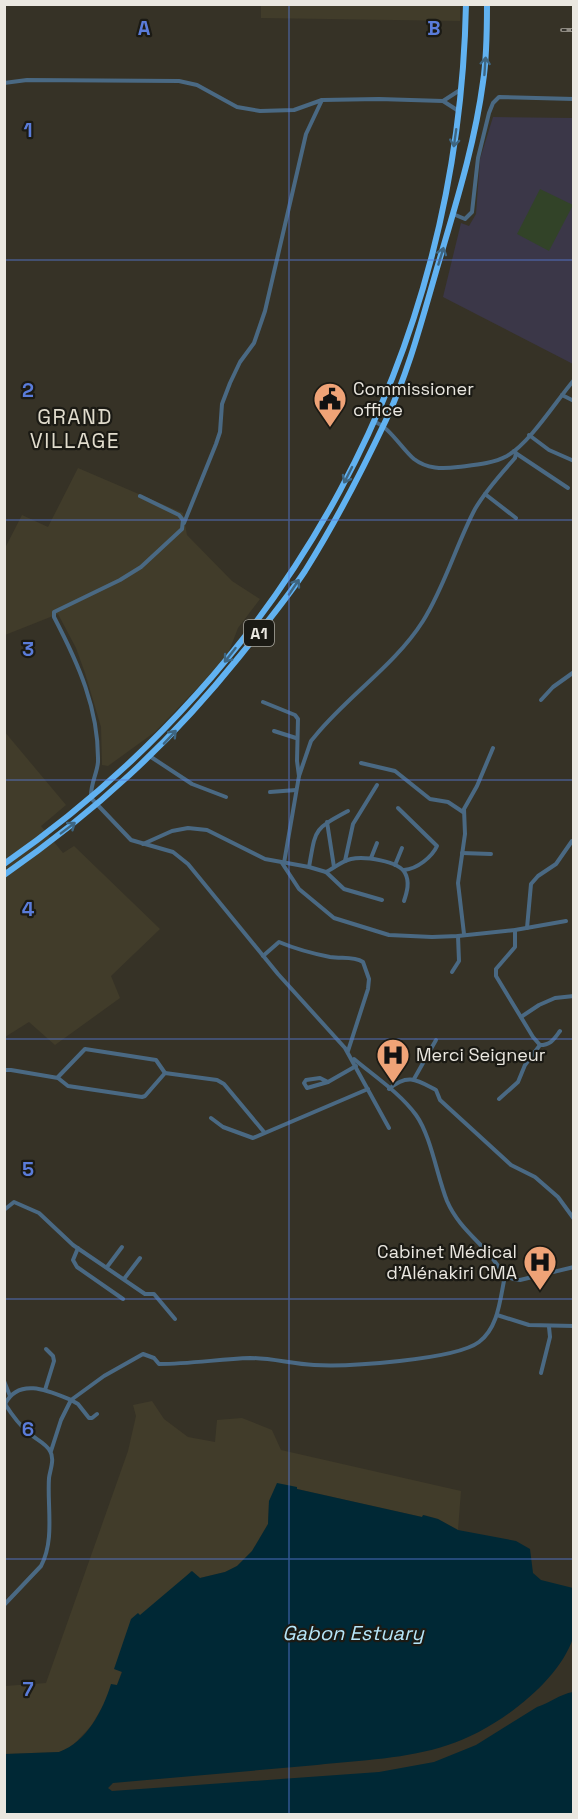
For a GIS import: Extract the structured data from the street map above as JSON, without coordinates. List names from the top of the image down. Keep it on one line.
{"streets":{"highway":["A1"]},"districts":["GRAND VILLAGE"],"water":["Gabon Estuary"],"places":{"public building":["Commissioner office"],"hospital":["Merci Seigneur","Cabinet Médical d'Alénakiri CMA"]},"grid":{"columns":["A","B"],"rows":["1","2","3","4","5","6","7"]}}
